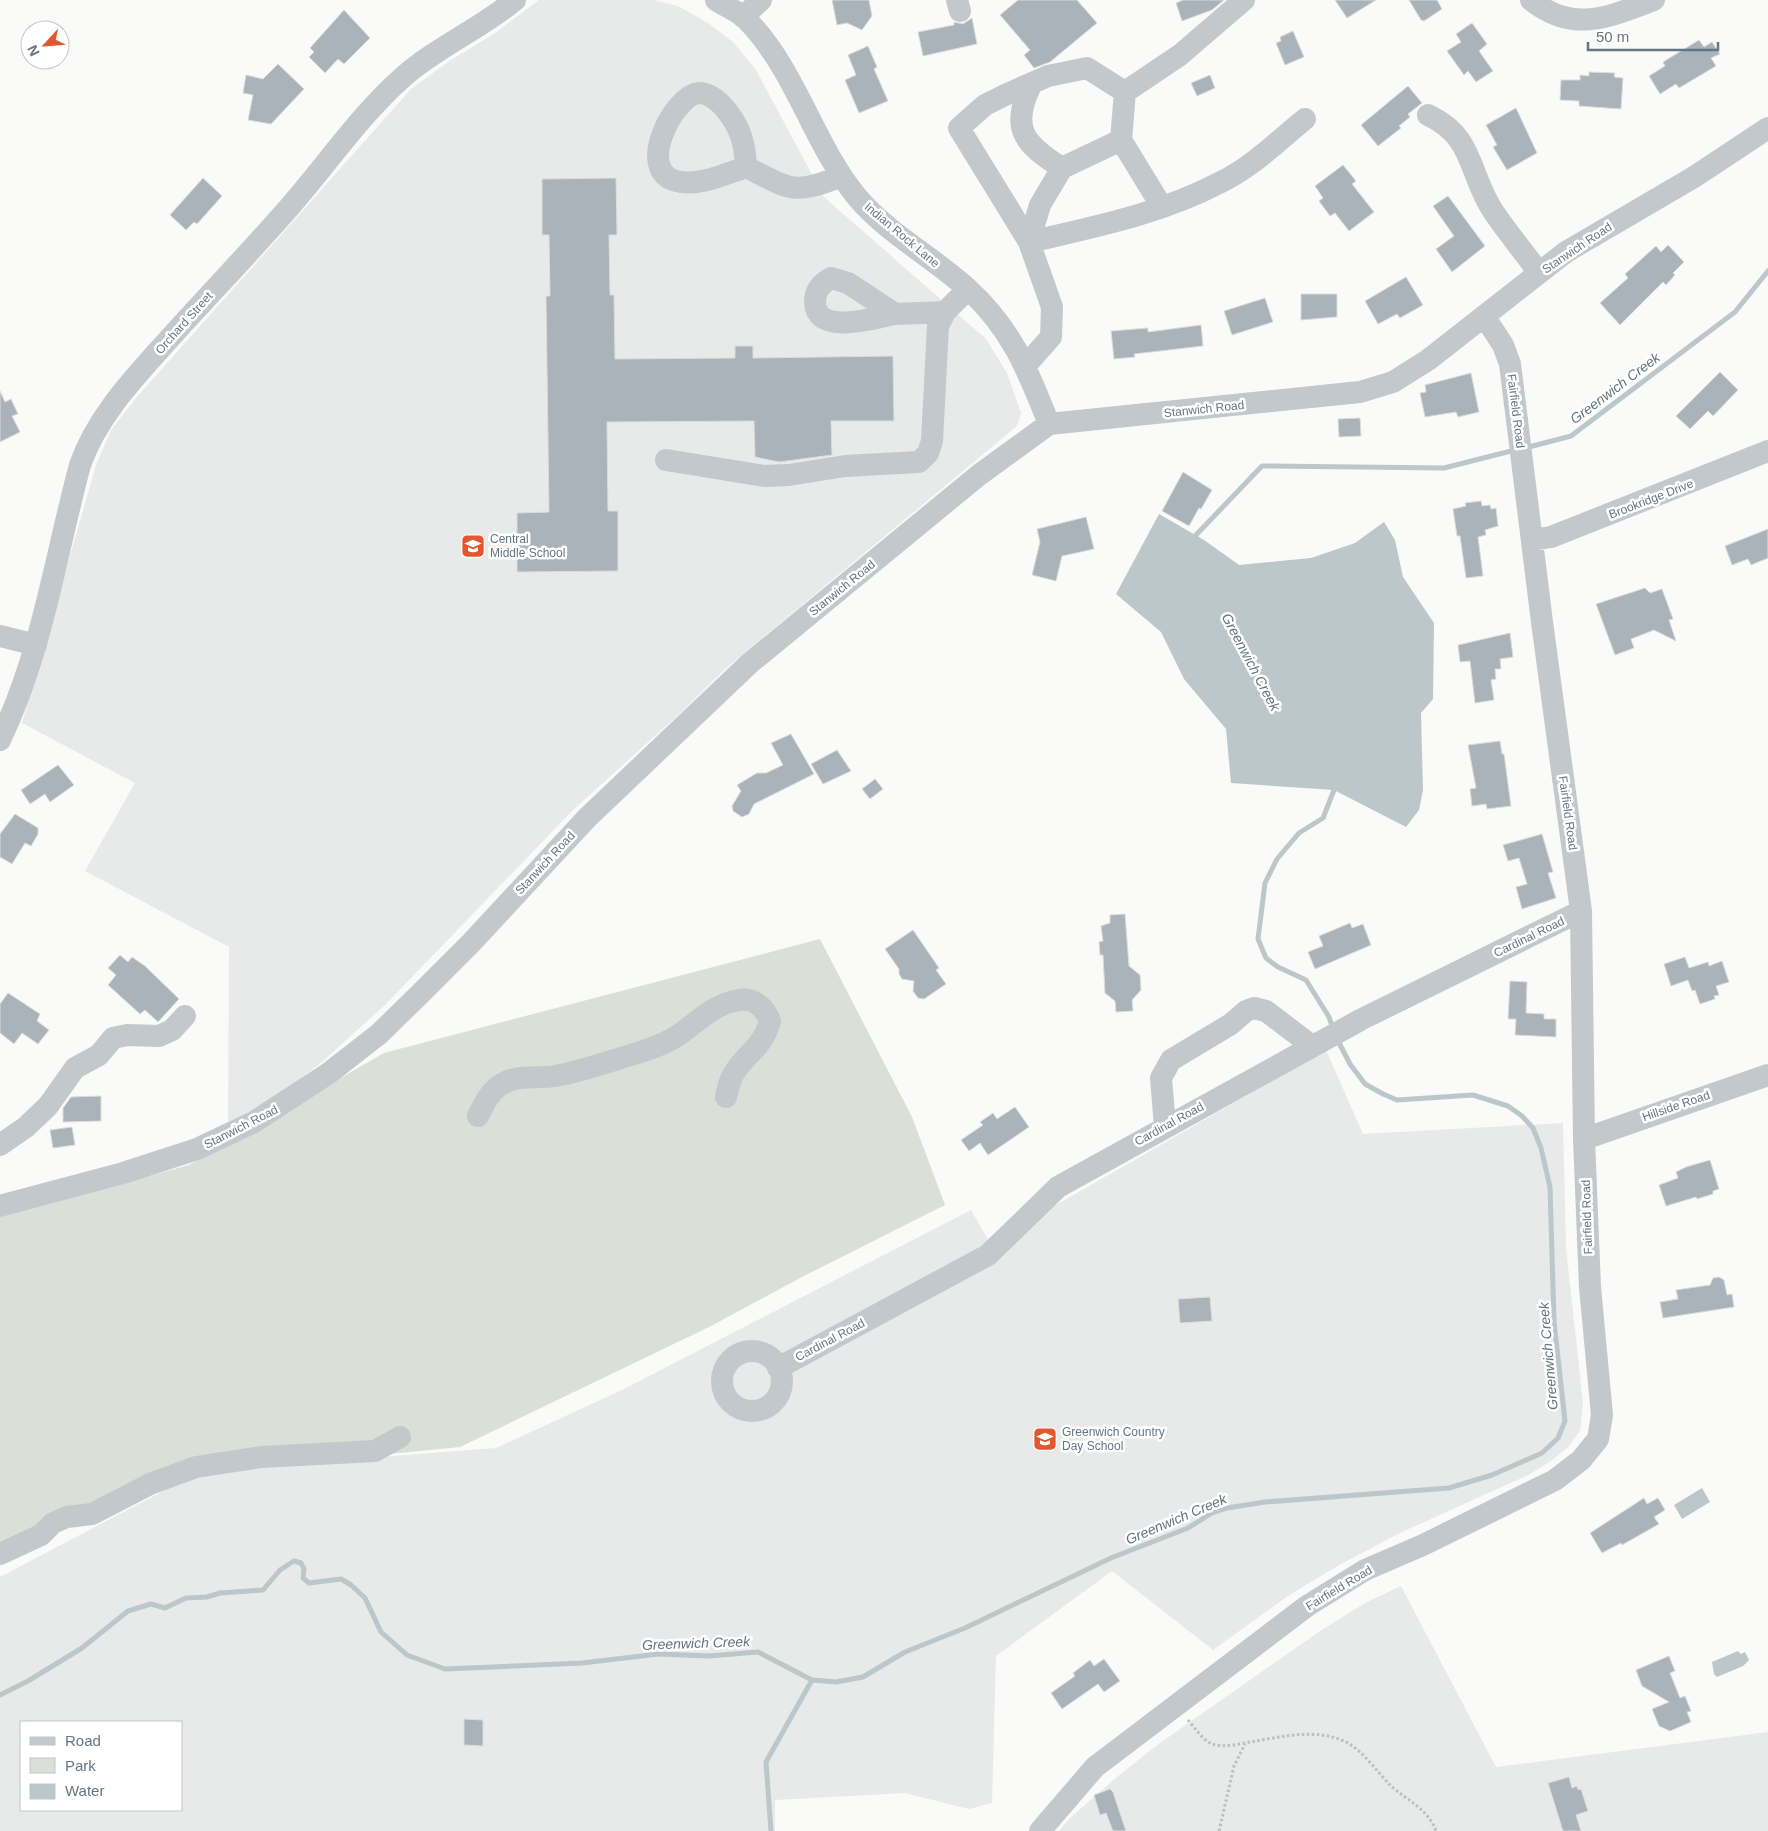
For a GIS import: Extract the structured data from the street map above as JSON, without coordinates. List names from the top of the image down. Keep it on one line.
{"streets":{"street":["Indian Rock Lane","Stanwich Road","Orchard Street","Fairfield Road","Brookridge Drive","Cardinal Road","Hillside Road"]},"crossings":[["Indian Rock Lane","Stanwich Road"],["Stanwich Road","Fairfield Road"],["Fairfield Road","Brookridge Drive"],["Fairfield Road","Cardinal Road"],["Fairfield Road","Hillside Road"]],"water":["Greenwich Creek"],"places":{"school or university":["Central Middle School","Greenwich Country Day School"]},"legend":["Road","Park","Water"],"scale_bar":"50 m","north":"bottom left"}
